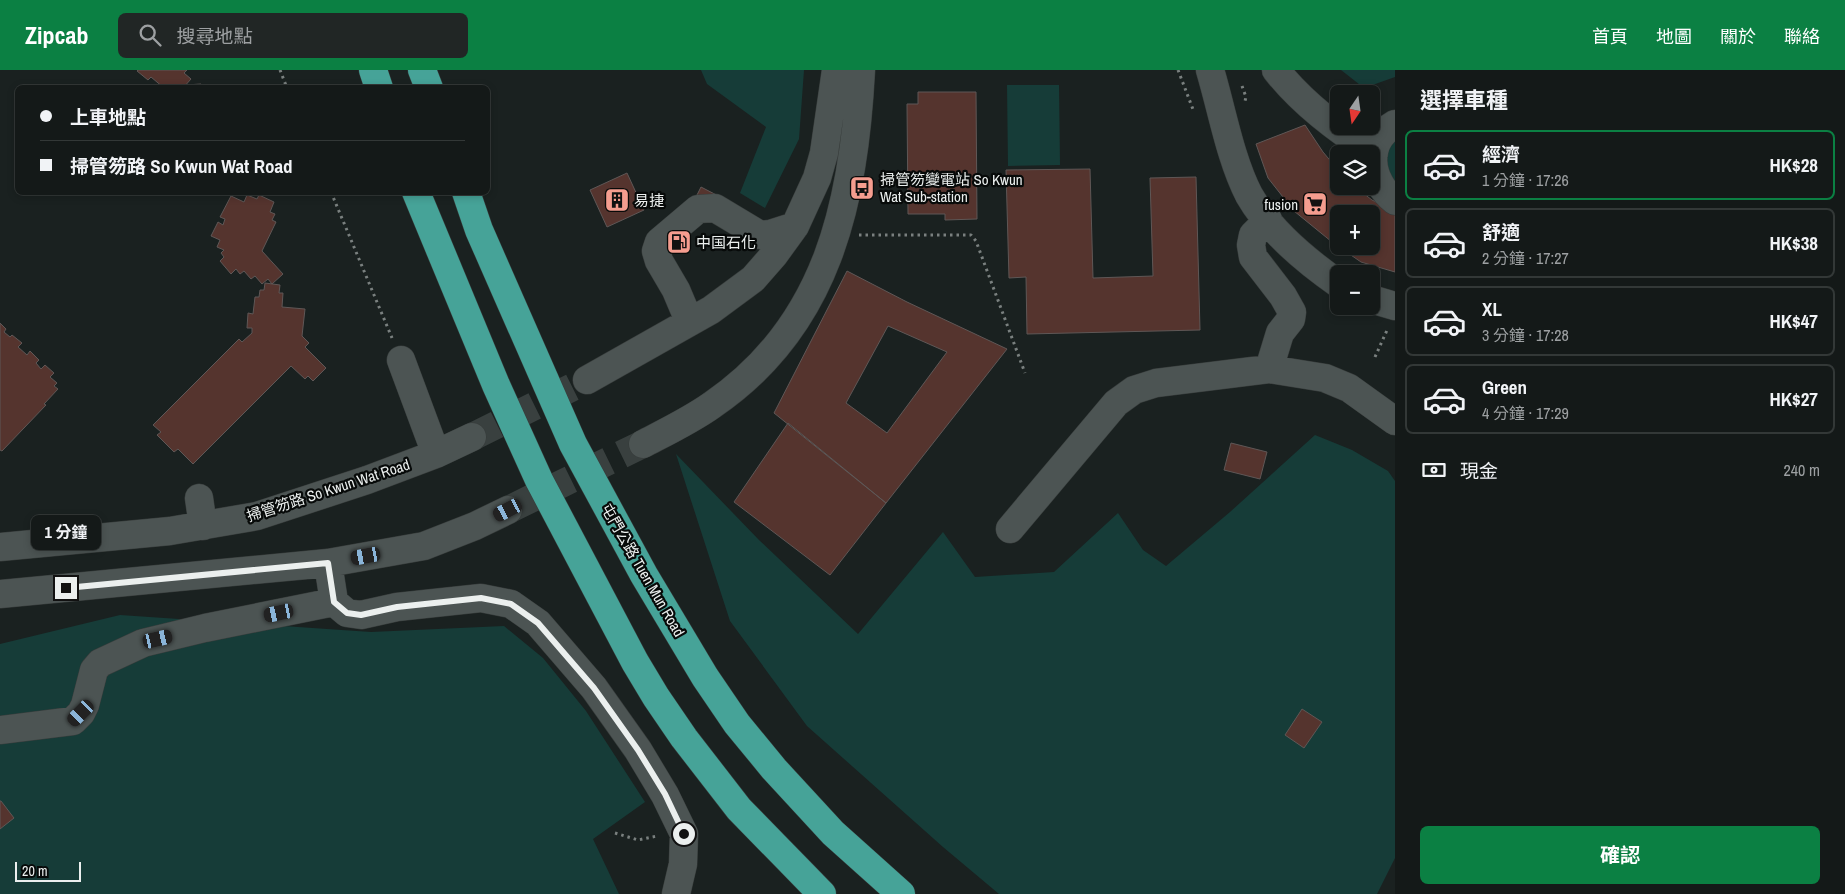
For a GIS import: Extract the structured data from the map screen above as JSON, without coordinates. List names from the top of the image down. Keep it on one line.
{"streets":{"highway":["屯門公路 Tuen Mun Road"],"street":["掃管笏路 So Kwun Wat Road"]},"places":{"bus stop":["掃管笏變電站 So Kwun Wat Sub-station"],"building":["易捷"],"supermarket":["fusion"],"fuel station":["中国石化"]},"scale_bar":"20 m","north":"bottom","page":{"header":"Zipcab","search":"搜尋地點","nav":["首頁","地圖","關於","聯絡"],"heading":"選擇車種","map_buttons":["+","−"],"banner":["上車地點","掃管笏路 So Kwun Wat Road"],"list":[{"name":"經濟","note":"1 分鐘 · 17:26","value":"HK$28"},{"name":"舒適","note":"2 分鐘 · 17:27","value":"HK$38"},{"name":"XL","note":"3 分鐘 · 17:28","value":"HK$47"},{"name":"Green","note":"4 分鐘 · 17:29","value":"HK$27"}],"pay":["現金","240 m"],"bubble":"1 分鐘","buttons":"確認","scale":"20 m"}}
